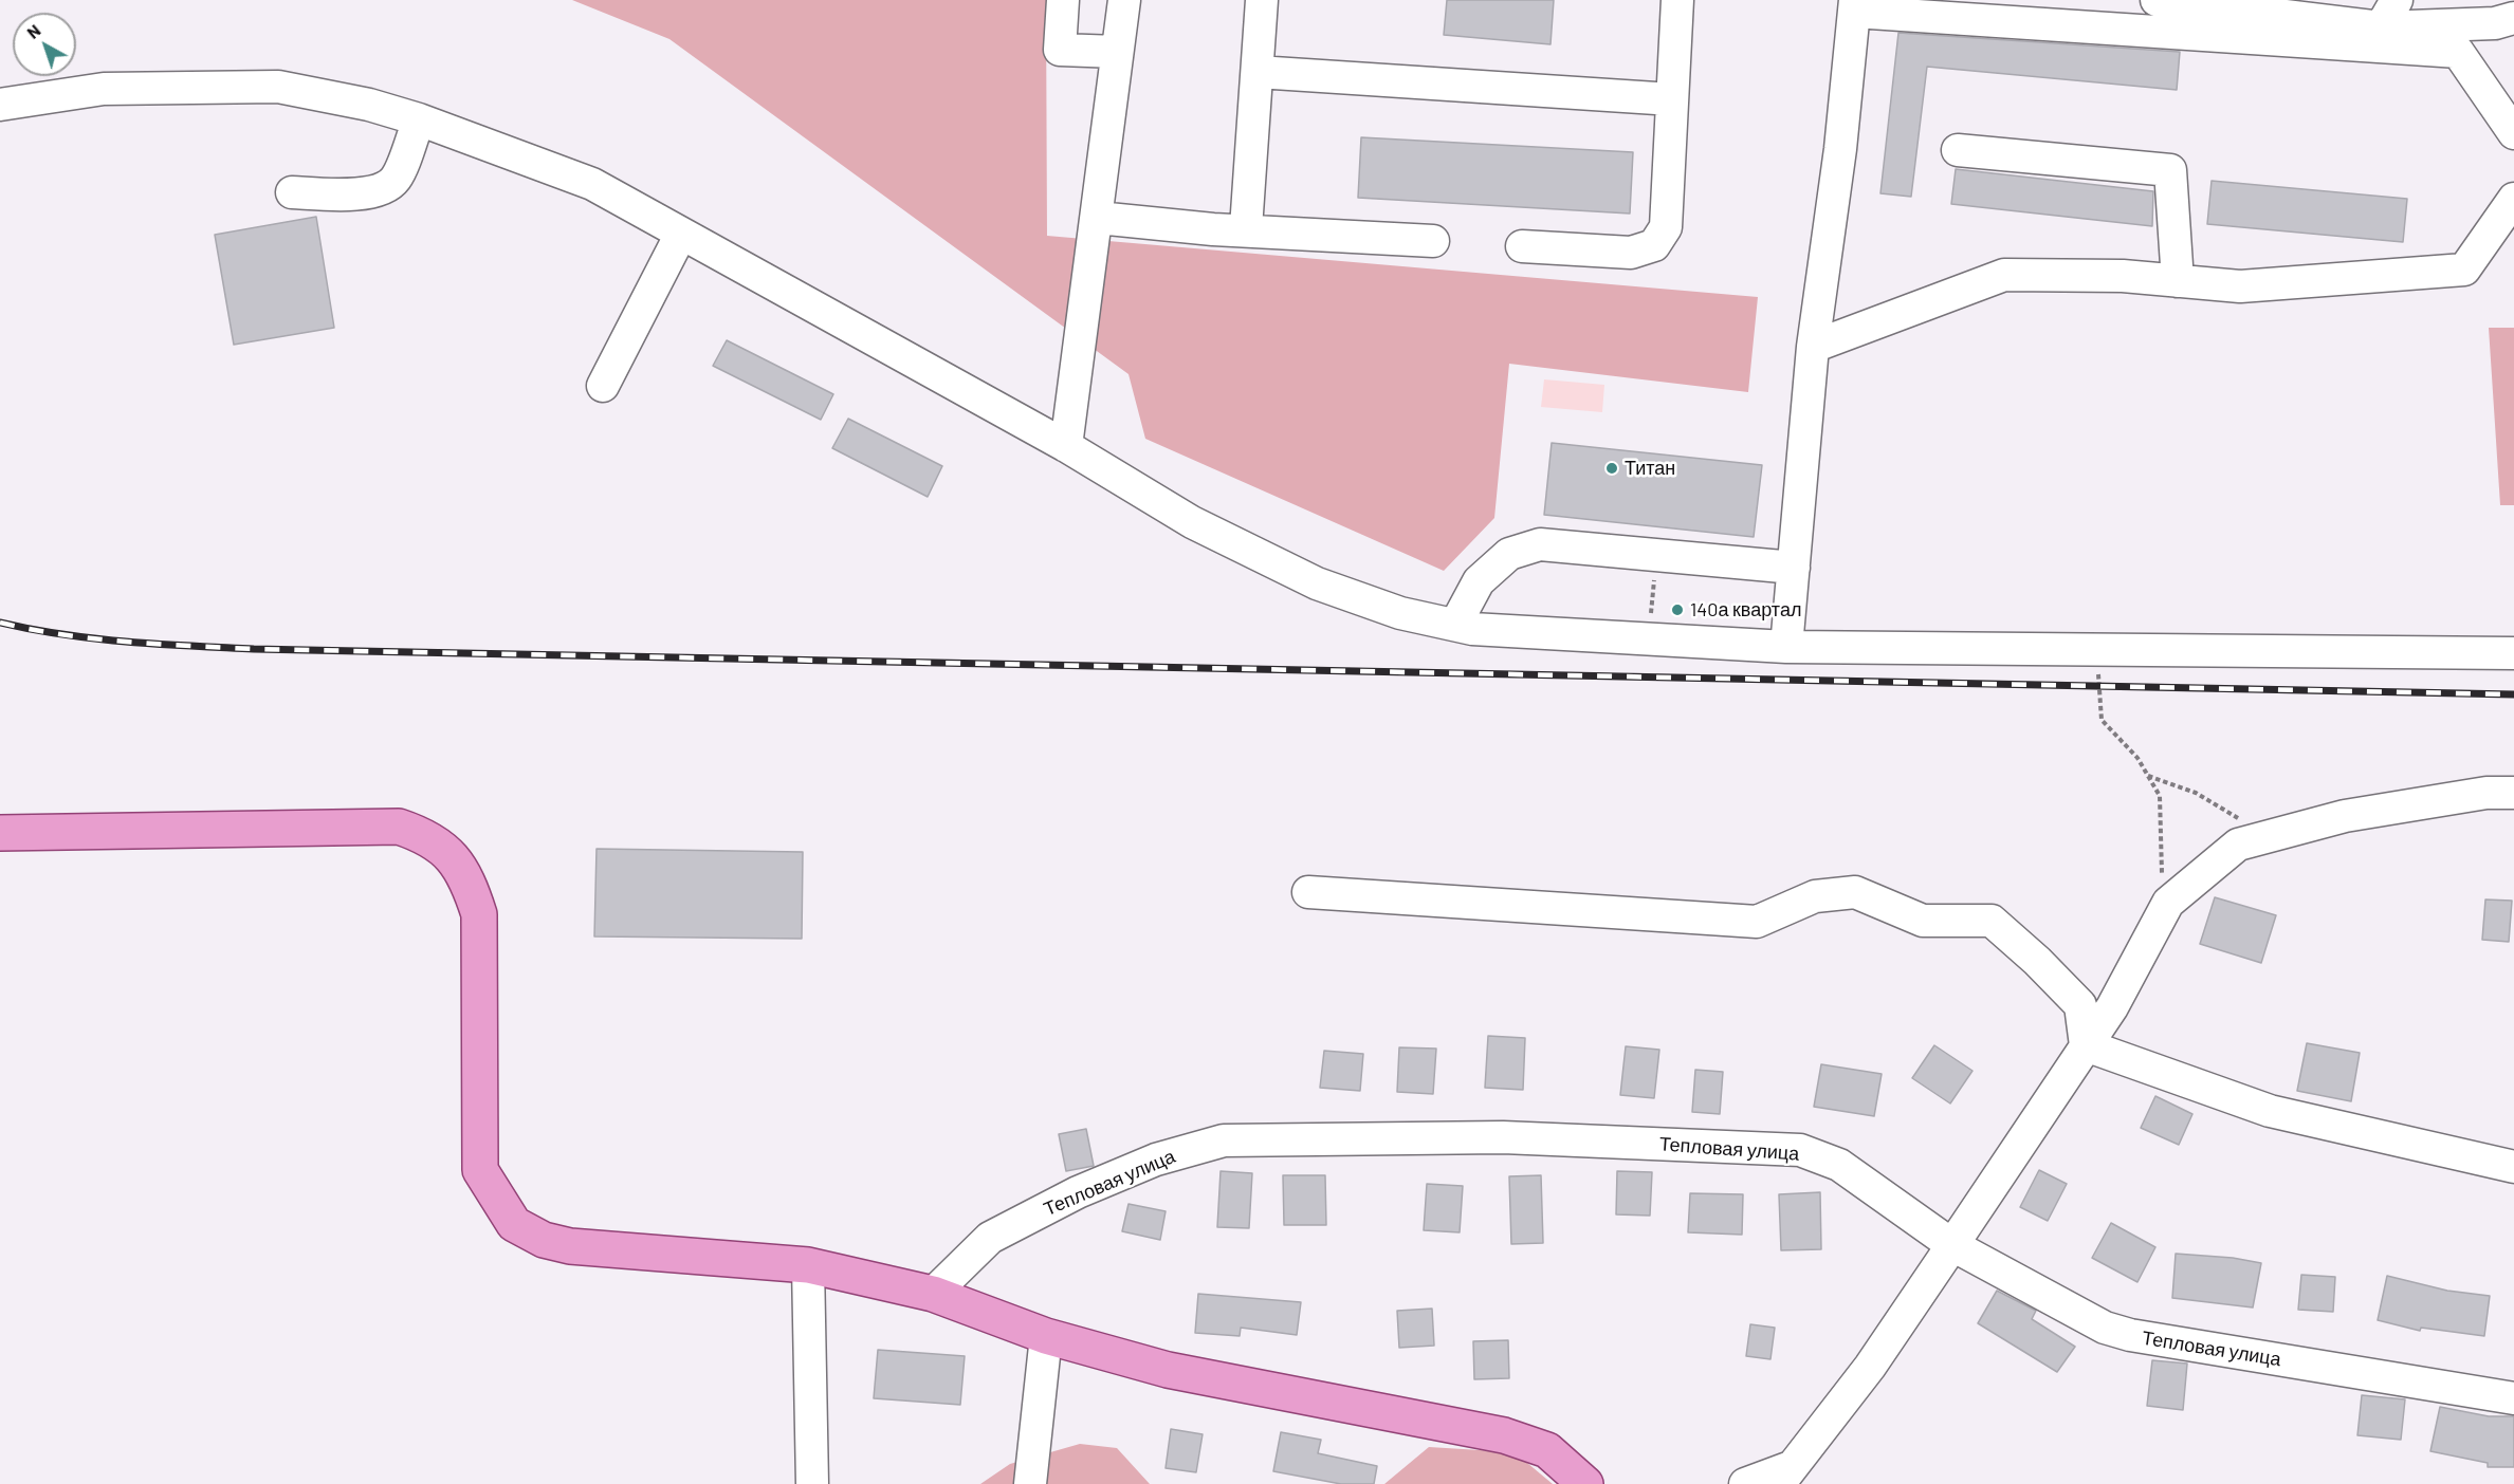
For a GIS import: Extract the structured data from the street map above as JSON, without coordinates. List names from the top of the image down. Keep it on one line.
{"streets":{"street":["Тепловая улица"]},"places":["Титан","140а квартал"],"north":"top left"}
